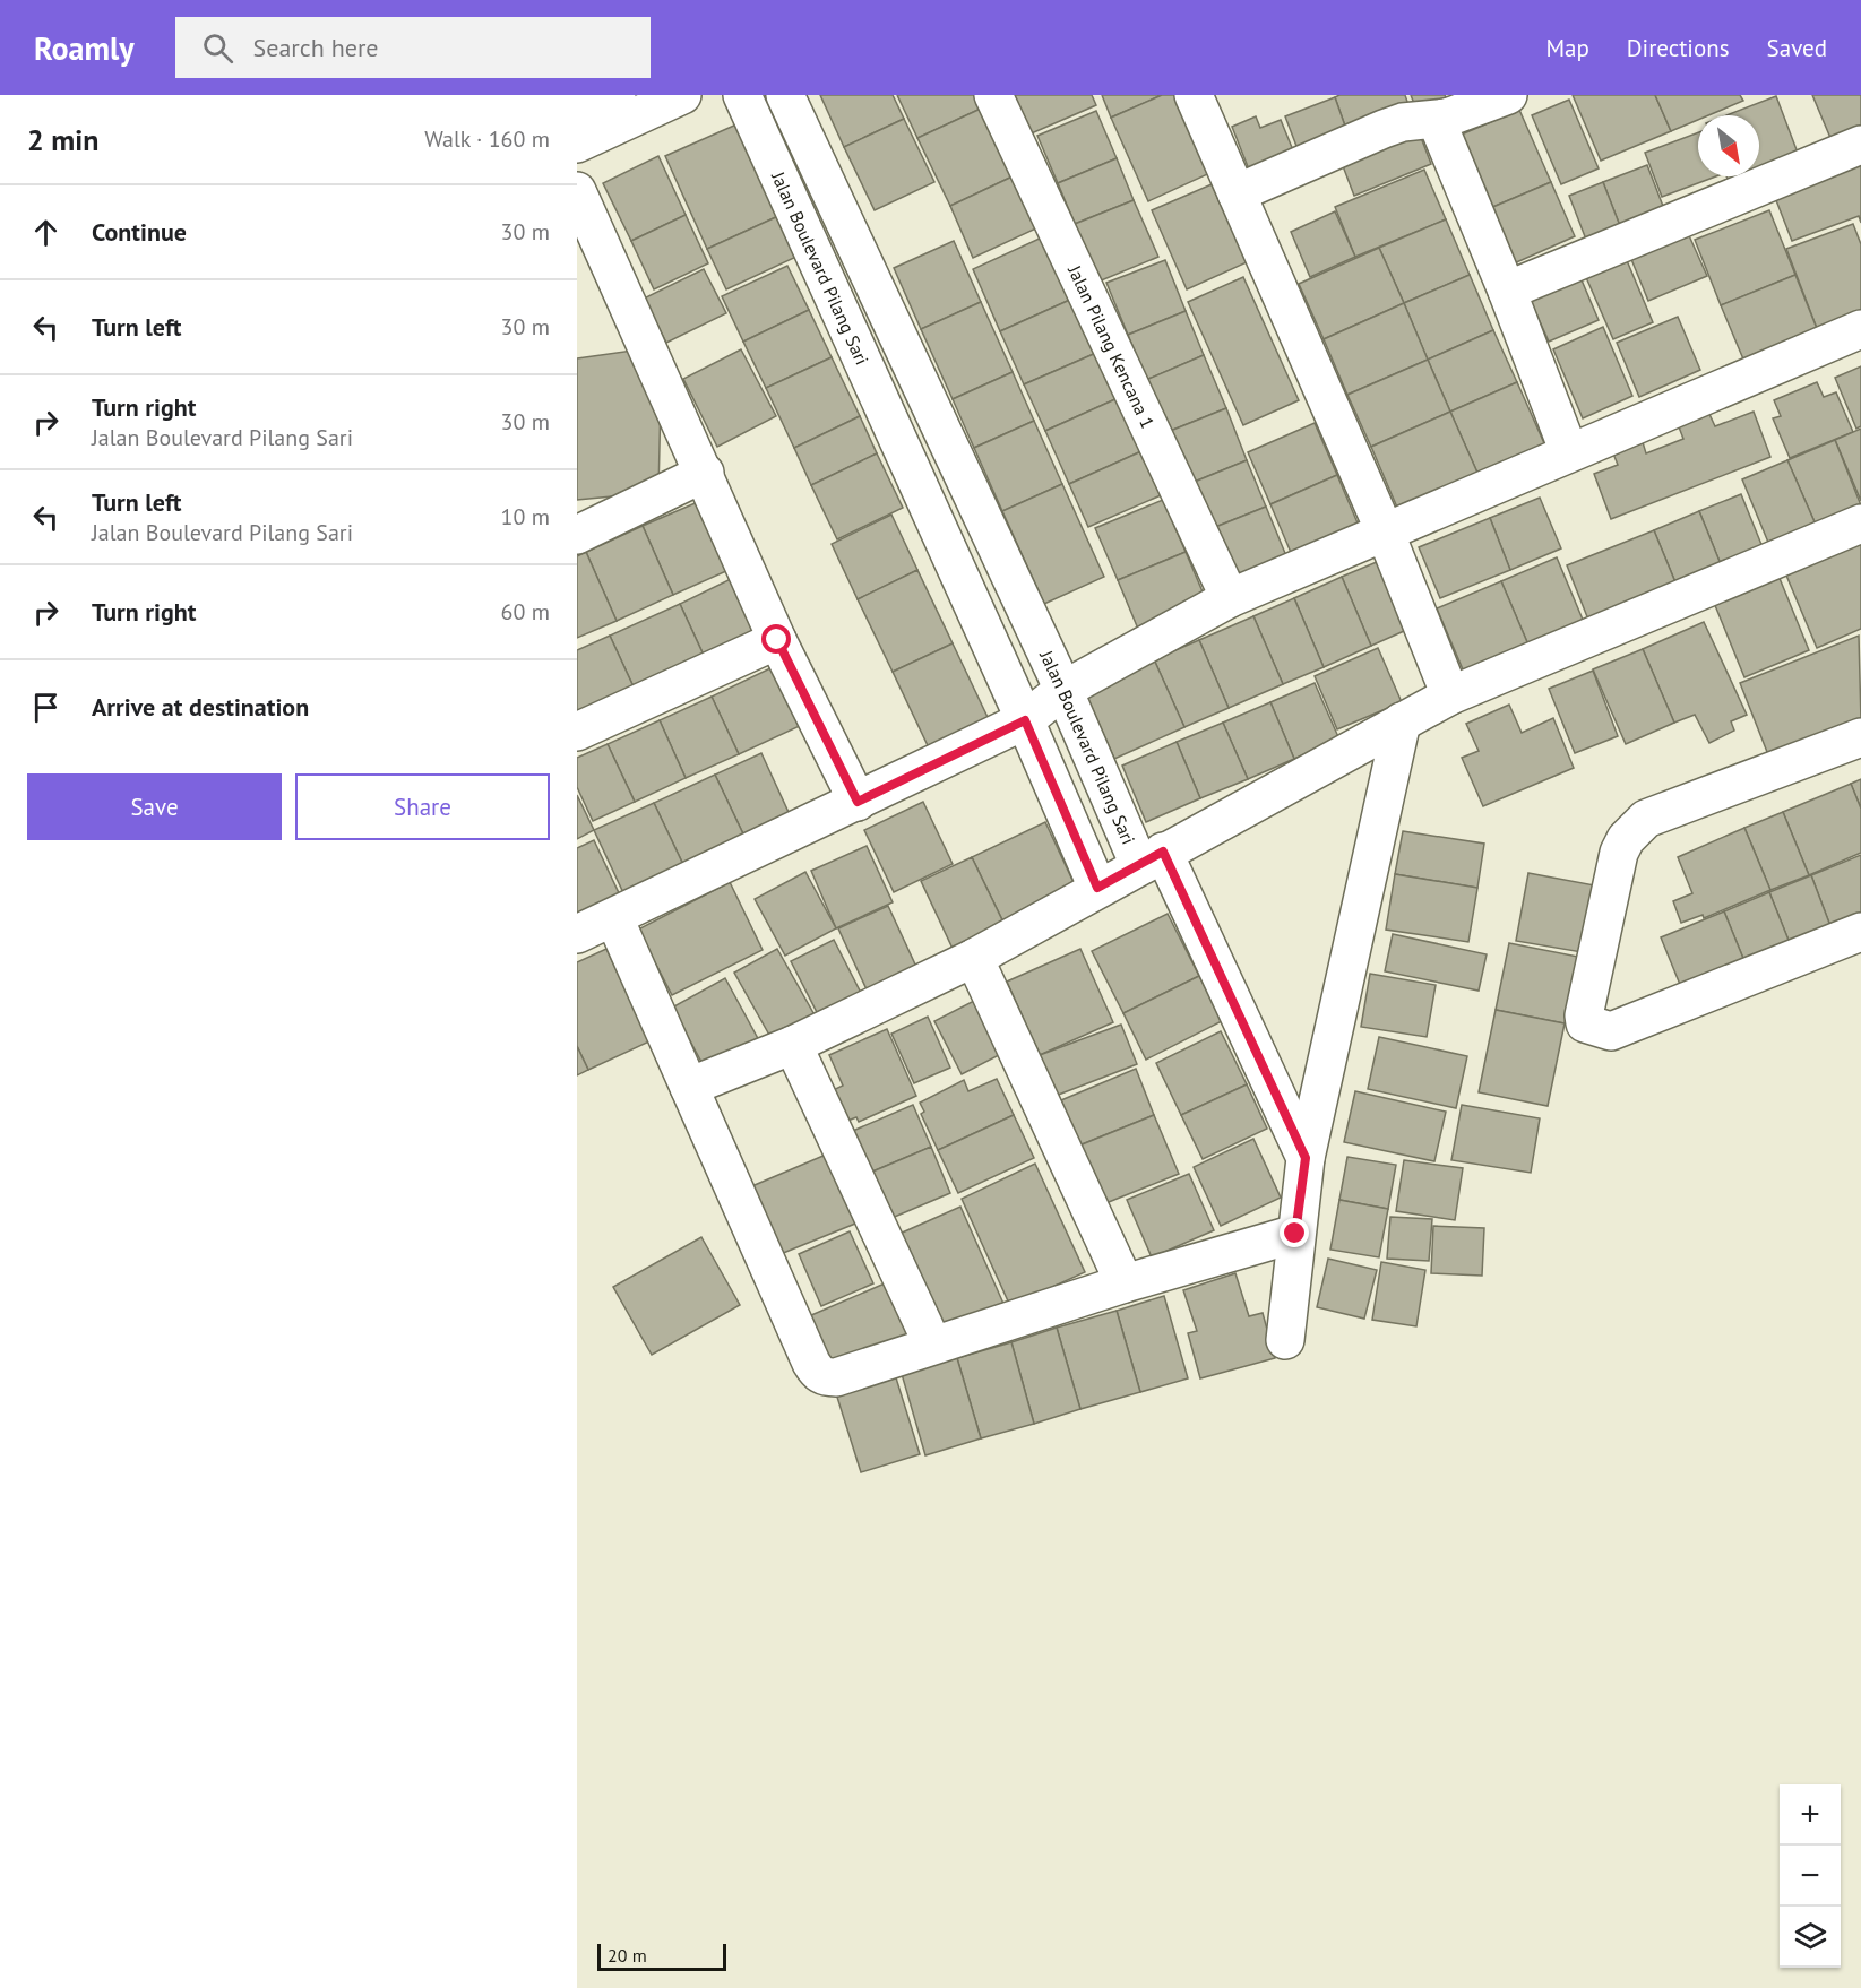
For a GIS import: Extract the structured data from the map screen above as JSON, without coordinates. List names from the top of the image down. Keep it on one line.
{"streets":{"street":["Jalan Boulevard Pilang Sari","Jalan Pilang Kencana 1"]},"scale_bar":"20 m","north":"bottom right","page":{"header":"Roamly","search":"Search here","nav":["Map","Directions","Saved"],"heading":["2 min","Walk · 160 m"],"list":[["Continue","30 m"],["Turn left","30 m"],["Turn right","Jalan Boulevard Pilang Sari","30 m"],["Turn left","Jalan Boulevard Pilang Sari","10 m"],["Turn right","60 m"],"Arrive at destination"],"buttons":["Save","Share"],"map_buttons":["+","−"],"scale":"20 m"}}
